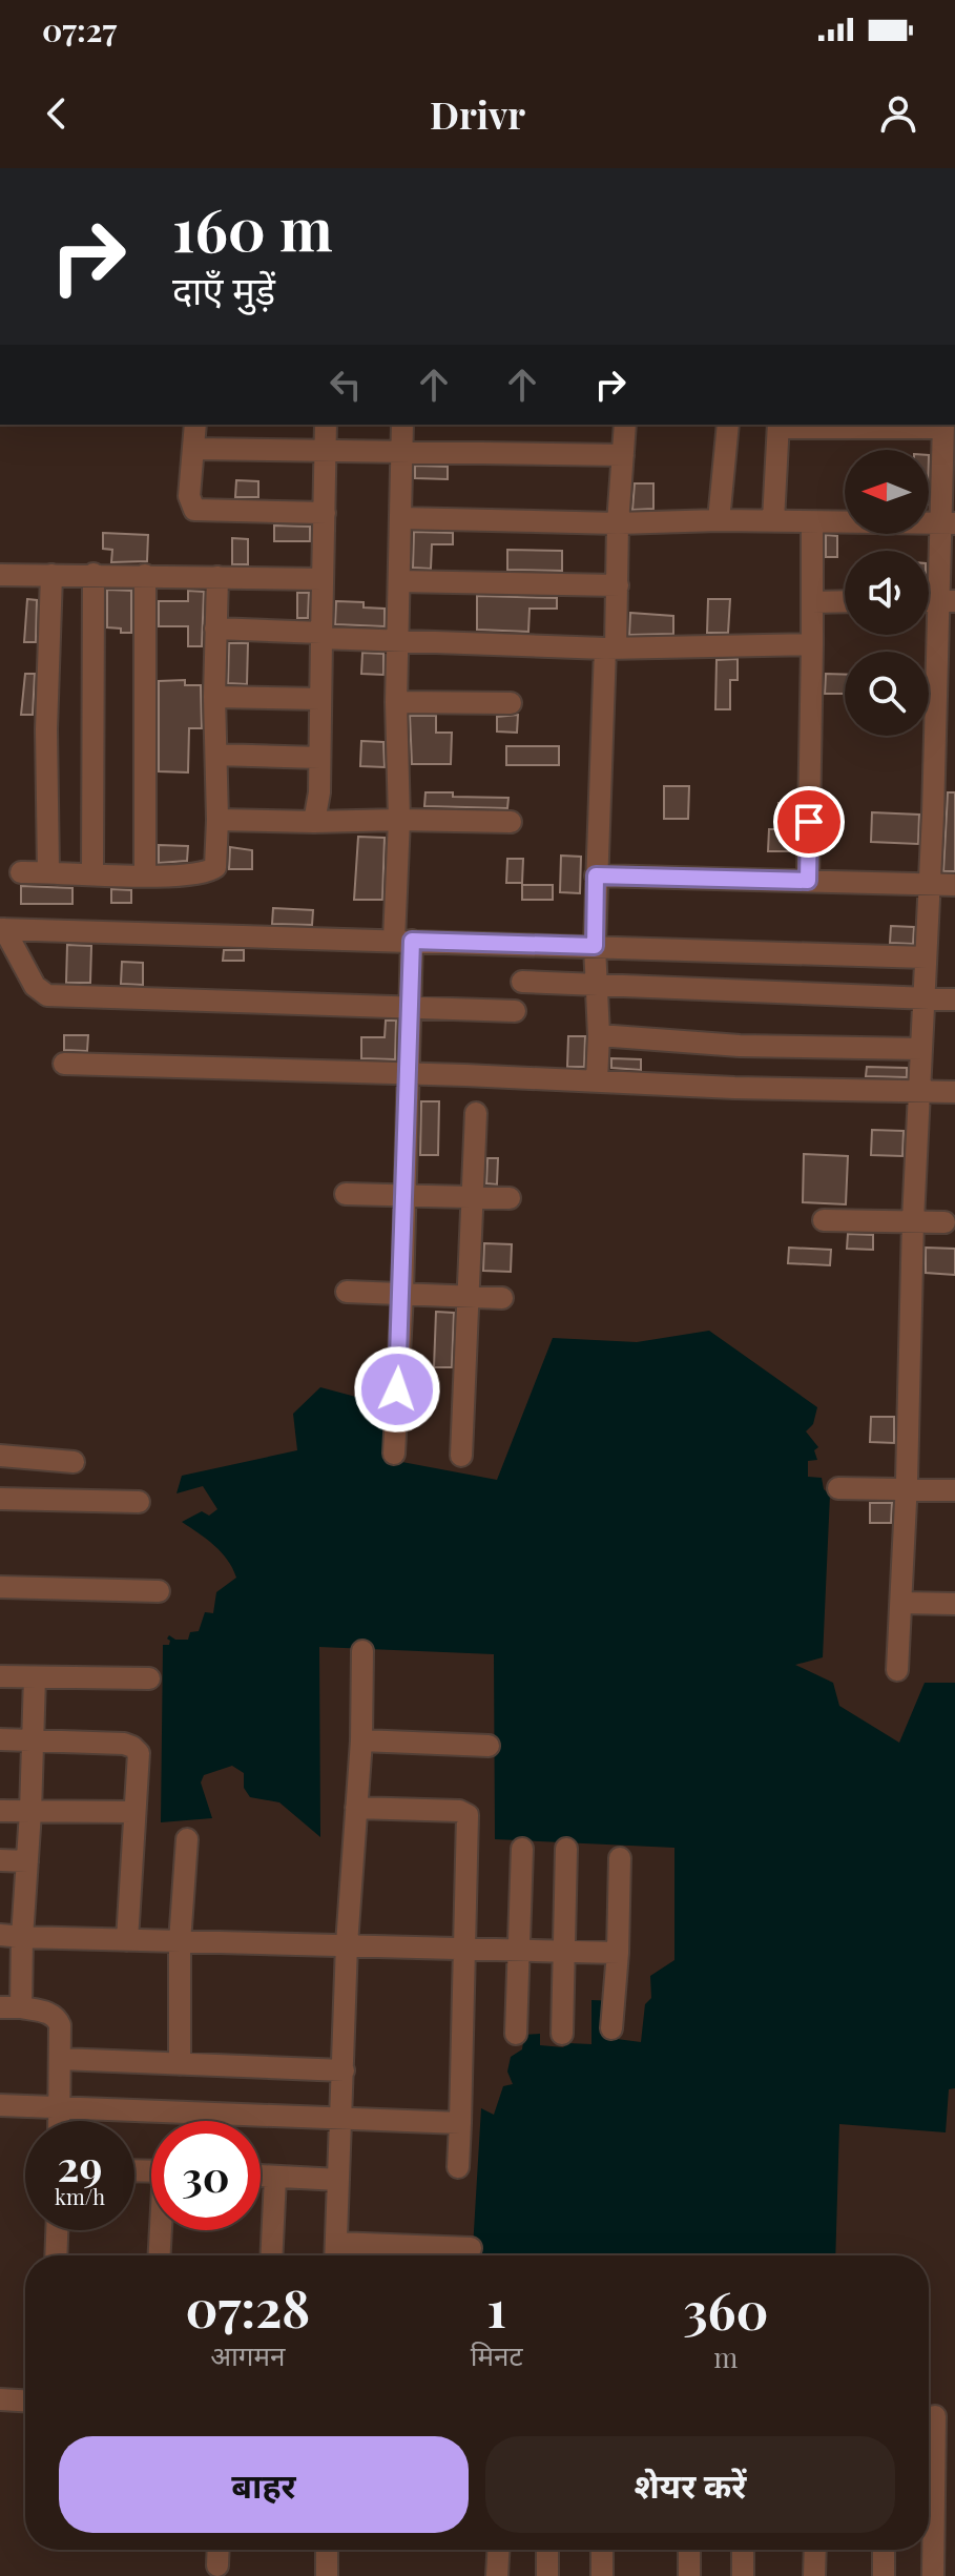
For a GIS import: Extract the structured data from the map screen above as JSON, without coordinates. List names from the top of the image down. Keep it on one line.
{"north":"left","page":{"status":"07:27","header":"Drivr","turn":["160 m","दाएँ मुड़ें"],"speed":"29 km/h","limit":"30","eta":["07:28","आगमन","1","मिनट","360","m"],"buttons":["बाहर","शेयर करें"]}}
